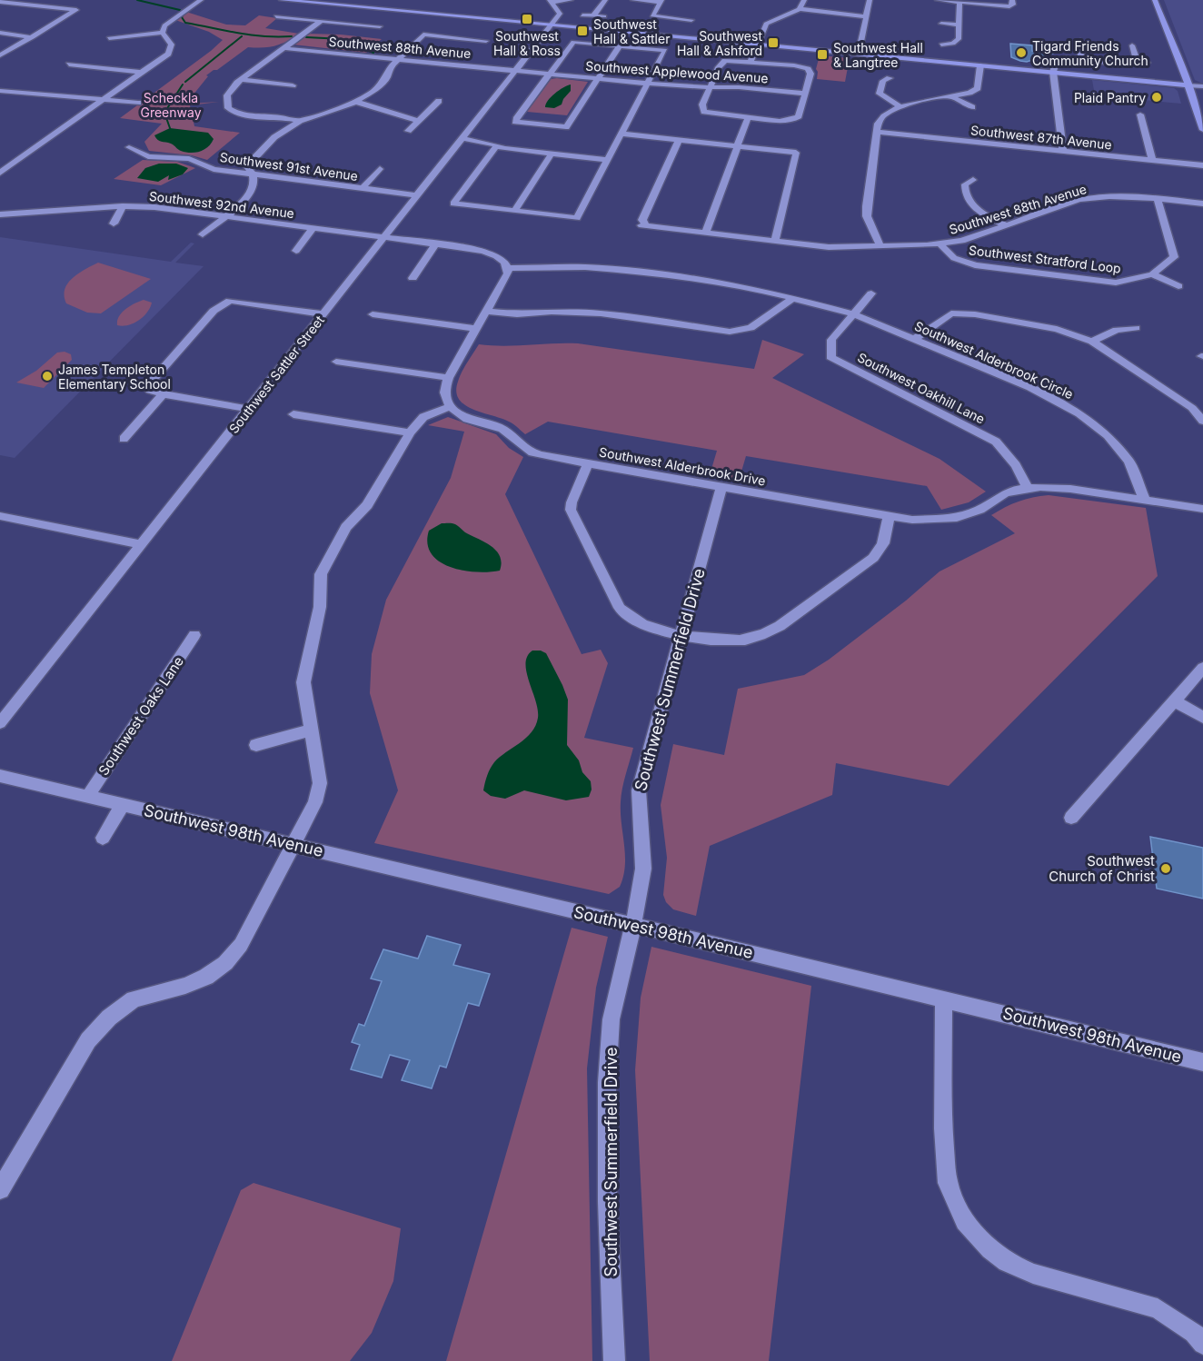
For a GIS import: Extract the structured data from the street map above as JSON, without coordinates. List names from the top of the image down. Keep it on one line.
{"streets":{"street":["Southwest 88th Avenue","Southwest Applewood Avenue","Southwest 87th Avenue","Southwest 91st Avenue","Southwest 92nd Avenue","Southwest Stratford Loop","Southwest Alderbrook Circle","Southwest Sattler Street","Southwest Oakhill Lane","Southwest Alderbrook Drive","Southwest Summerfield Drive","Southwest Oaks Lane","Southwest 98th Avenue"]},"crossings":[["Southwest 88th Avenue","Southwest Applewood Avenue"],["Southwest 88th Avenue","Southwest Stratford Loop"],["Southwest 88th Avenue","Southwest Sattler Street"],["Southwest Applewood Avenue","Southwest Sattler Street"],["Southwest 91st Avenue","Southwest Sattler Street"],["Southwest 92nd Avenue","Southwest Sattler Street"],["Southwest Alderbrook Circle","Southwest Oakhill Lane"],["Southwest Alderbrook Circle","Southwest Alderbrook Drive"],["Southwest Oakhill Lane","Southwest Alderbrook Drive"],["Southwest Alderbrook Drive","Southwest Summerfield Drive"],["Southwest Summerfield Drive","Southwest 98th Avenue"],["Southwest Oaks Lane","Southwest 98th Avenue"]],"parks":["Scheckla Greenway"],"places":{"transit":["Southwest Hall & Ross","Southwest Hall & Sattler","Southwest Hall & Ashford","Southwest Hall & Langtree"],"other":["Tigard Friends Community Church","Plaid Pantry","James Templeton Elementary School","Southwest Church of Christ"]}}
